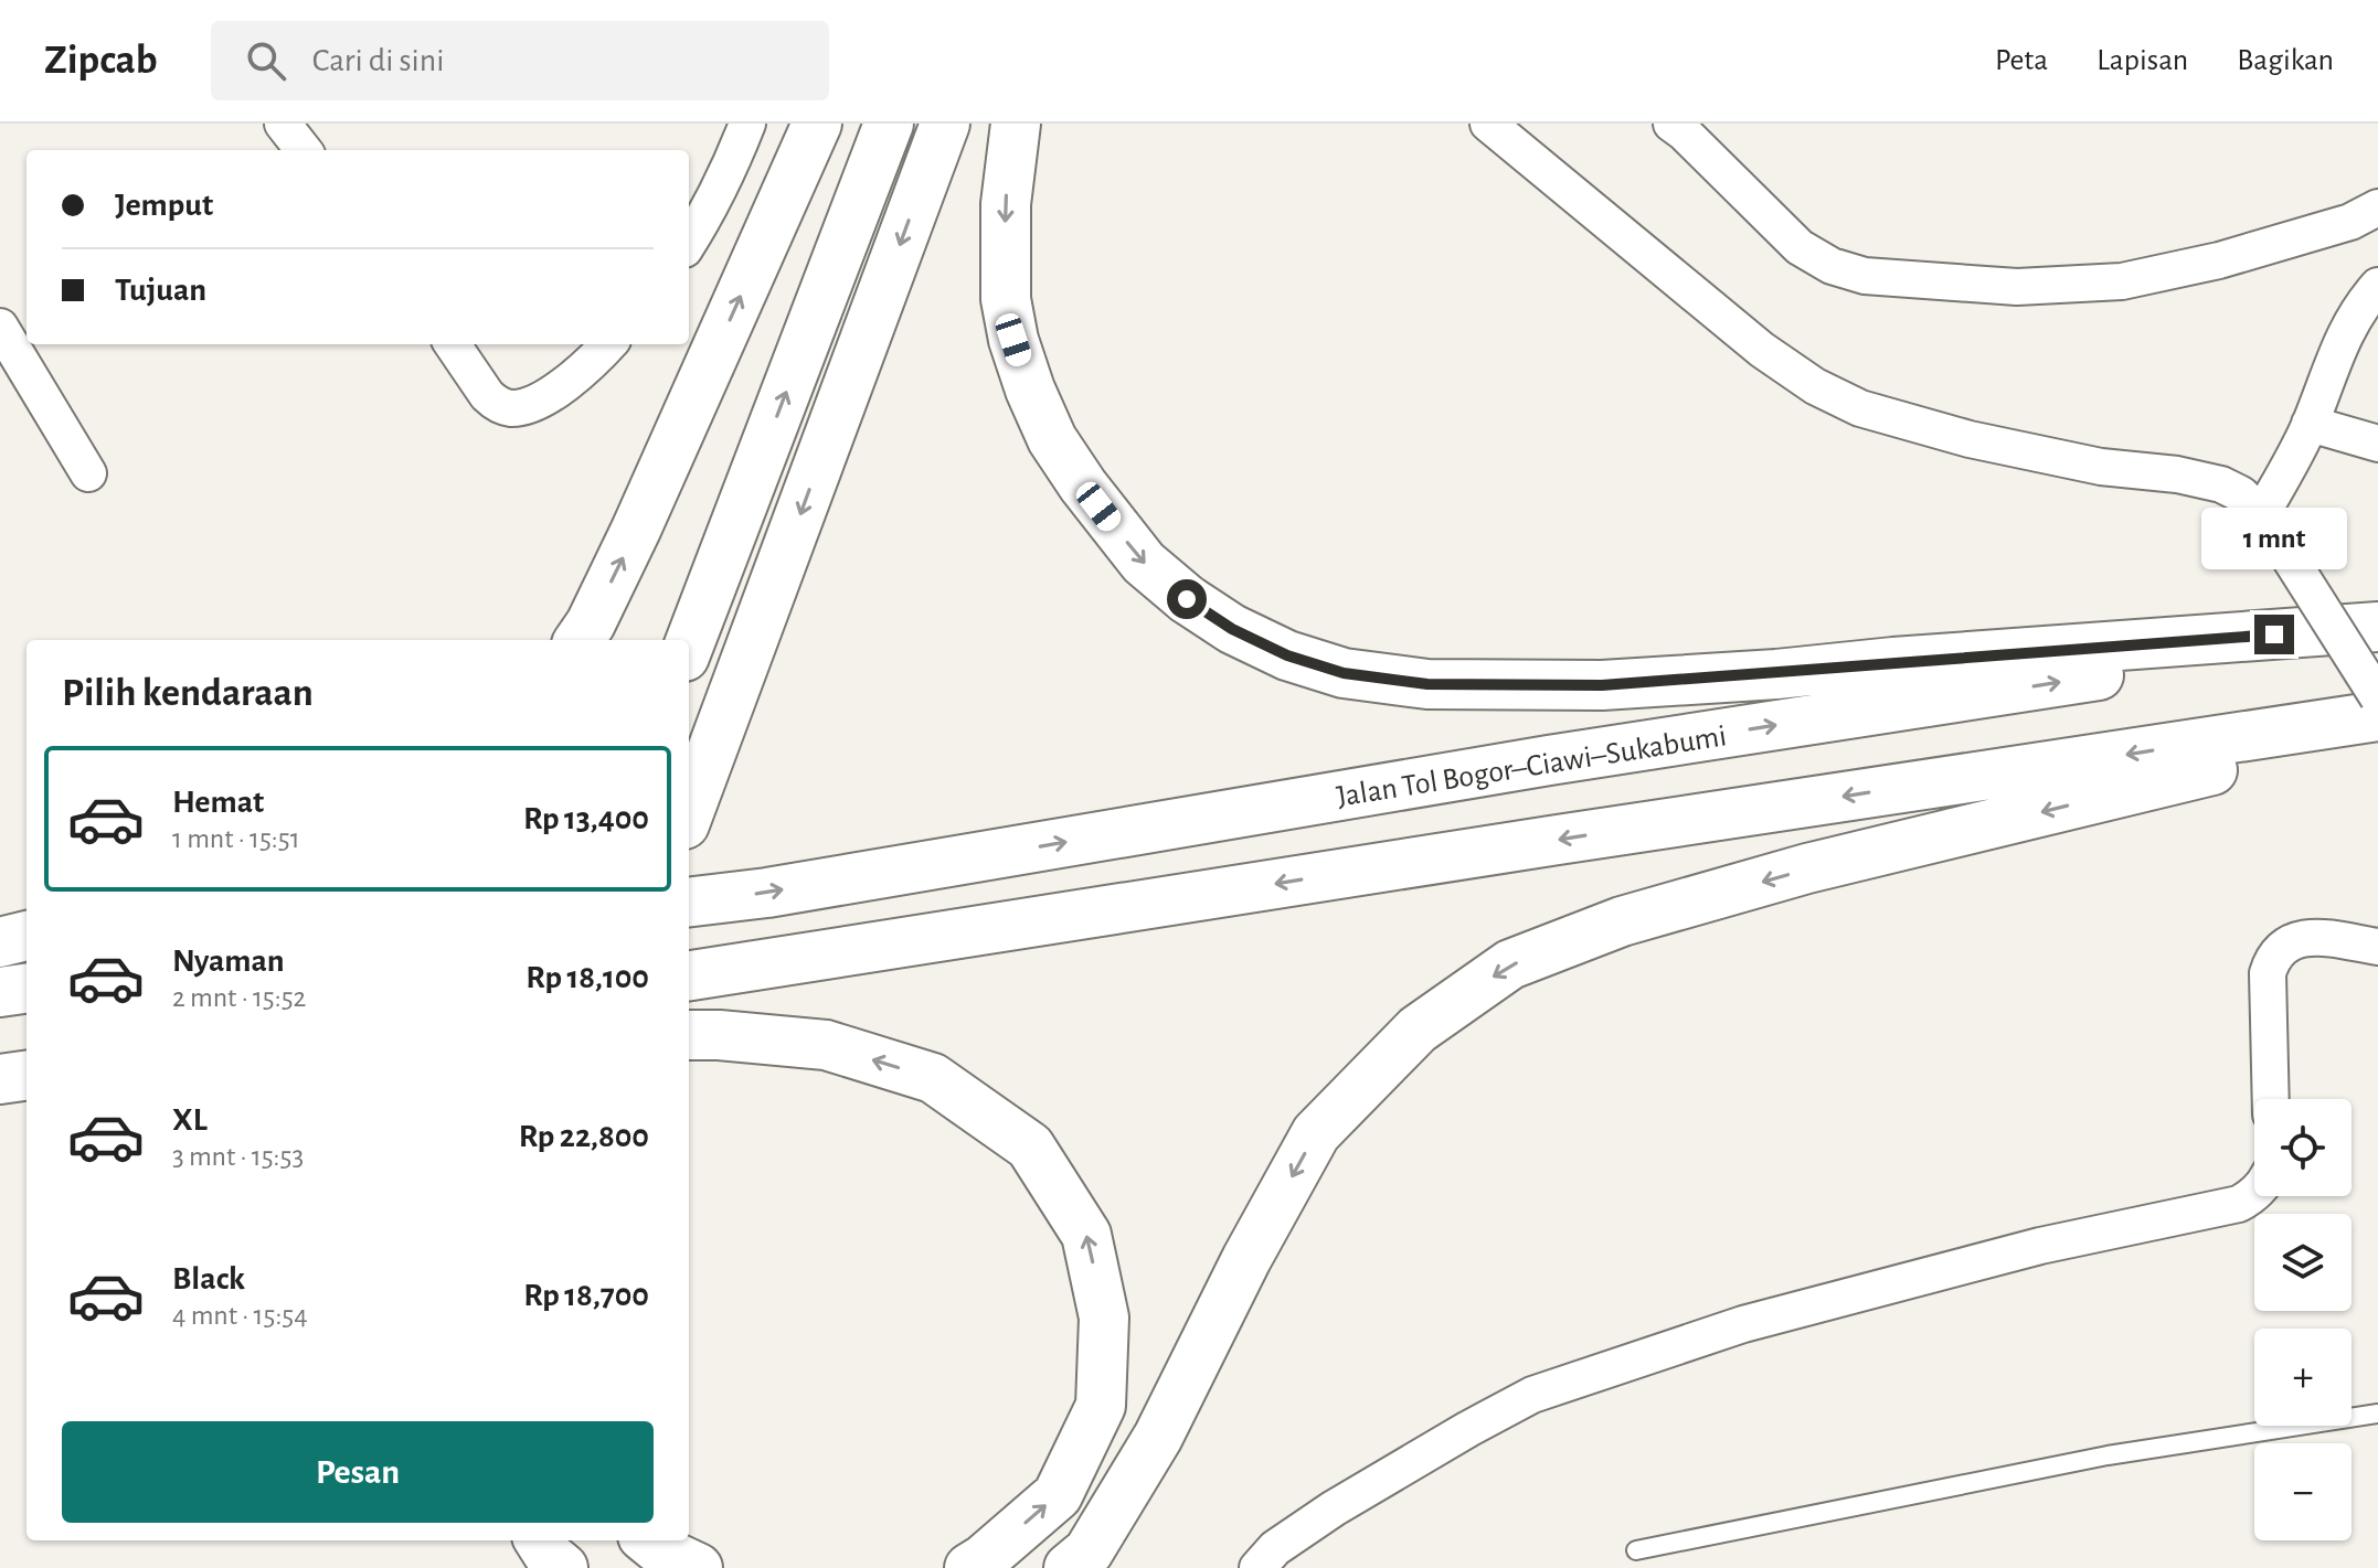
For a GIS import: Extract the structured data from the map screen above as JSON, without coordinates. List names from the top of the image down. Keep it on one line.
{"streets":{"highway":["Jalan Tol Bogor–Ciawi–Sukabumi"]},"page":{"header":"Zipcab","search":"Cari di sini","nav":["Peta","Lapisan","Bagikan"],"banner":["Jemput","Tujuan"],"bubble":"1 mnt","heading":"Pilih kendaraan","list":[{"name":"Hemat","note":"1 mnt · 15:51","value":"Rp 13,400"},{"name":"Nyaman","note":"2 mnt · 15:52","value":"Rp 18,100"},{"name":"XL","note":"3 mnt · 15:53","value":"Rp 22,800"},{"name":"Black","note":"4 mnt · 15:54","value":"Rp 18,700"}],"map_buttons":["+","−"],"buttons":"Pesan"}}
